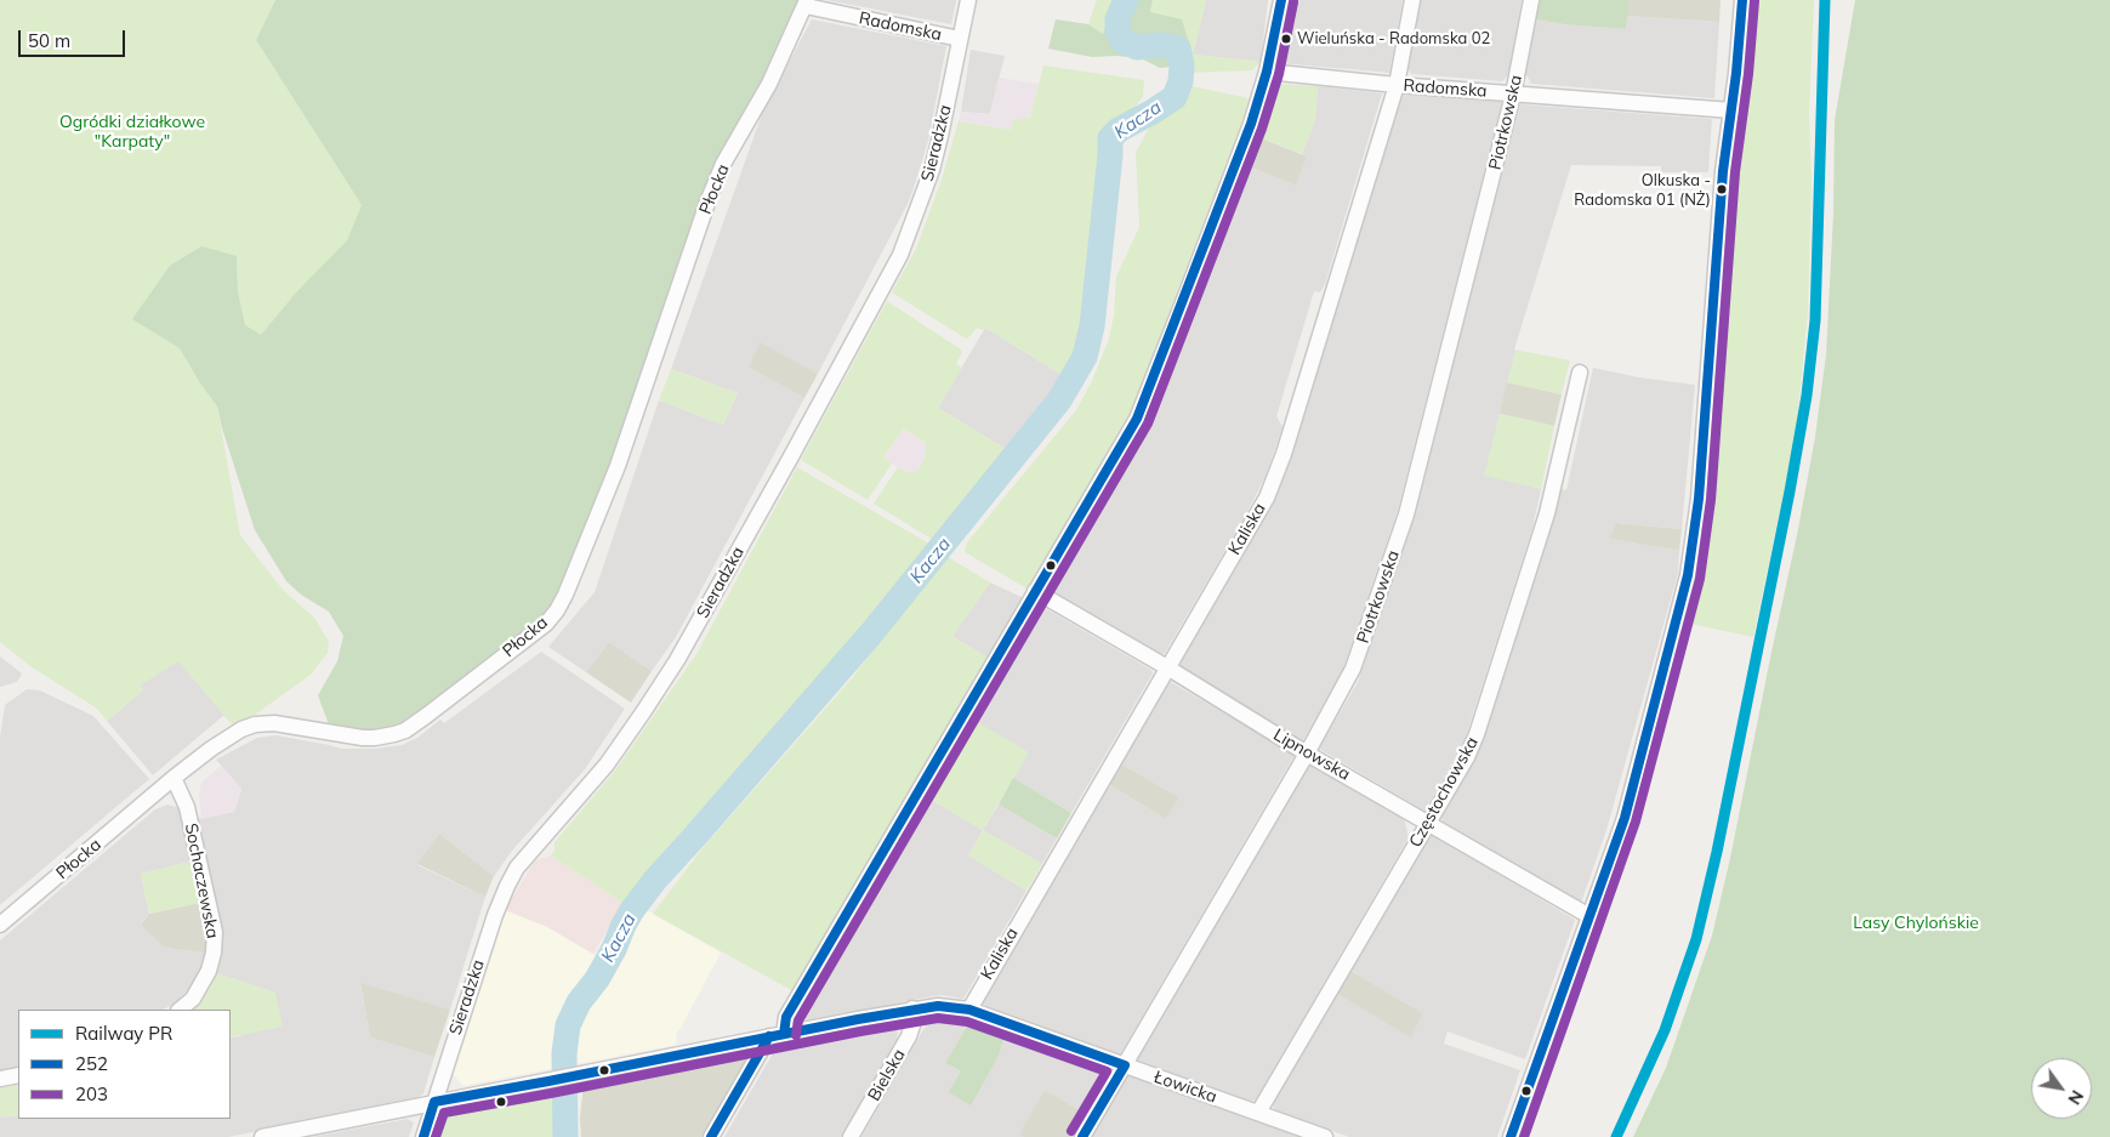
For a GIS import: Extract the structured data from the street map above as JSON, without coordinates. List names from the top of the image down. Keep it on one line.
{"streets":{"street":["Radomska","Piotrkowska","Sieradzka","Płocka","Kaliska","Lipnowska","Częstochowska","Sochaczewska","Bielska","Łowicka"]},"crossings":[["Radomska","Piotrkowska"],["Radomska","Sieradzka"],["Radomska","Płocka"],["Radomska","Kaliska"],["Piotrkowska","Lipnowska"],["Piotrkowska","Łowicka"],["Sieradzka","Łowicka"],["Płocka","Sochaczewska"],["Kaliska","Lipnowska"],["Kaliska","Łowicka"],["Lipnowska","Częstochowska"],["Częstochowska","Łowicka"],["Bielska","Łowicka"]],"water":["Kacza"],"parks":["Ogródki działkowe \"Karpaty\"","Lasy Chylońskie"],"places":["Wieluńska - Radomska 02","Olkuska - Radomska 01 (NŻ)"],"lines":["rail line PR","transit line 252","transit line 203"],"legend":["Railway PR","252","203"],"scale_bar":"50 m","north":"bottom right"}
